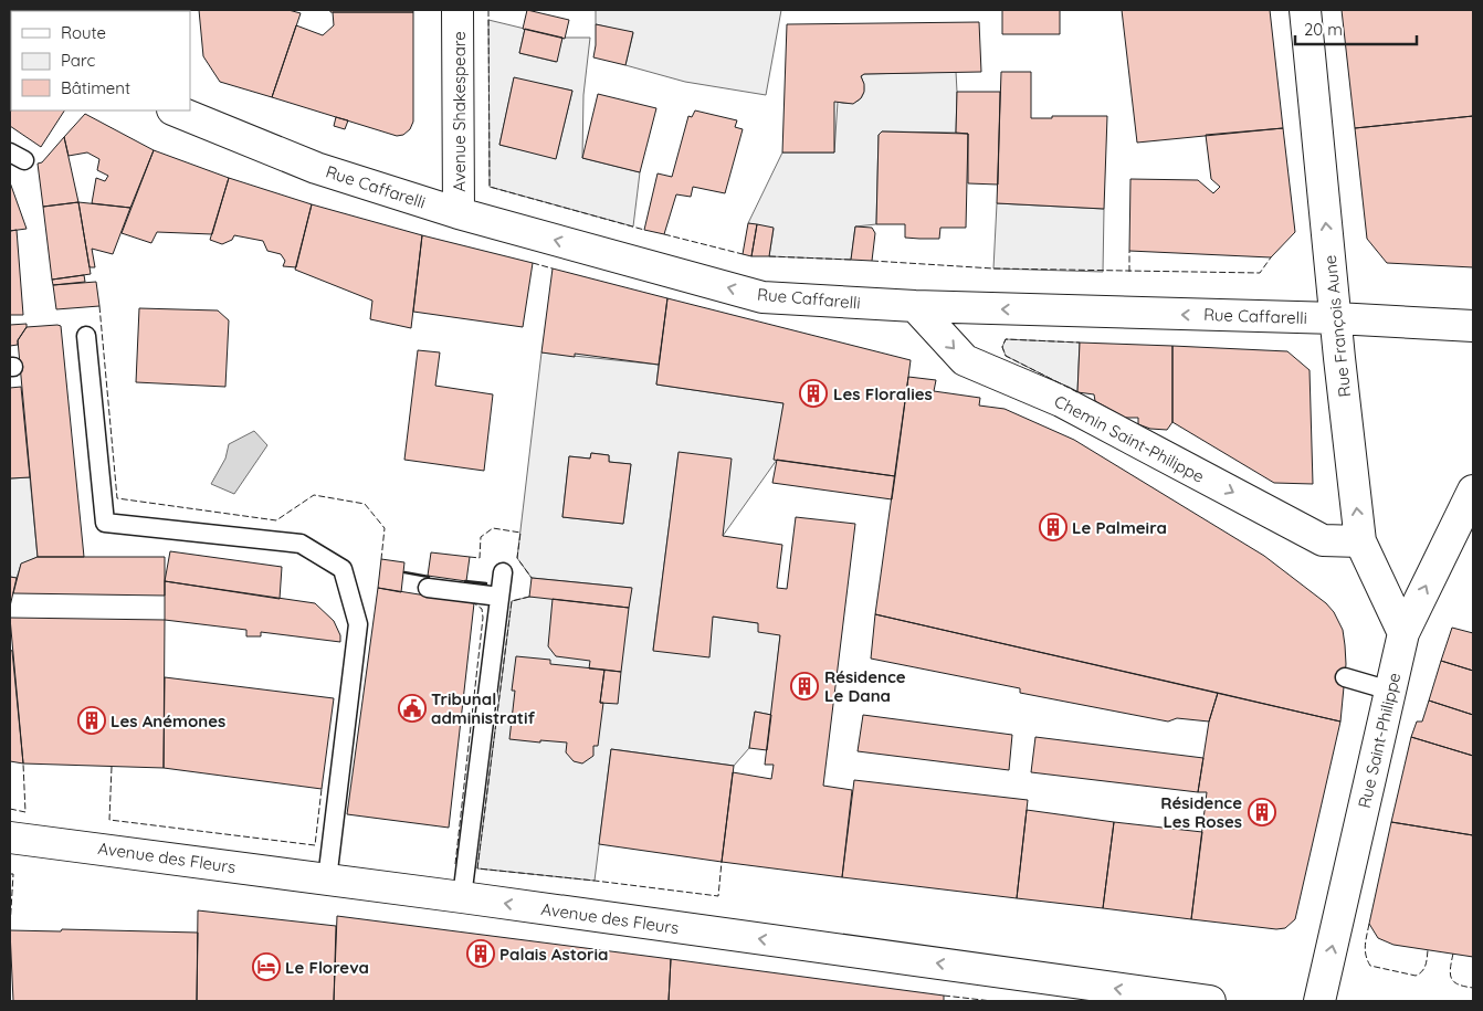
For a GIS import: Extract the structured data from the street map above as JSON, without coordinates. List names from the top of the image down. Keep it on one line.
{"streets":{"street":["Avenue Shakespeare","Rue Caffarelli","Rue François Aune","Chemin Saint-Philippe","Rue Saint-Philippe","Avenue des Fleurs"]},"crossings":[["Avenue Shakespeare","Rue Caffarelli"],["Rue Caffarelli","Rue François Aune"],["Rue Caffarelli","Chemin Saint-Philippe"],["Rue François Aune","Chemin Saint-Philippe"],["Rue François Aune","Rue Saint-Philippe"]],"one_way":["Rue Caffarelli","Rue François Aune","Chemin Saint-Philippe","Rue Saint-Philippe","Avenue des Fleurs"],"places":{"building":["Les Floralies","Le Palmeira","Résidence Le Dana","Les Anémones","Résidence Les Roses","Palais Astoria"],"public building":["Tribunal administratif"],"hotel":["Le Floreva"]},"legend":["Route","Parc","Bâtiment"],"scale_bar":"20 m"}
